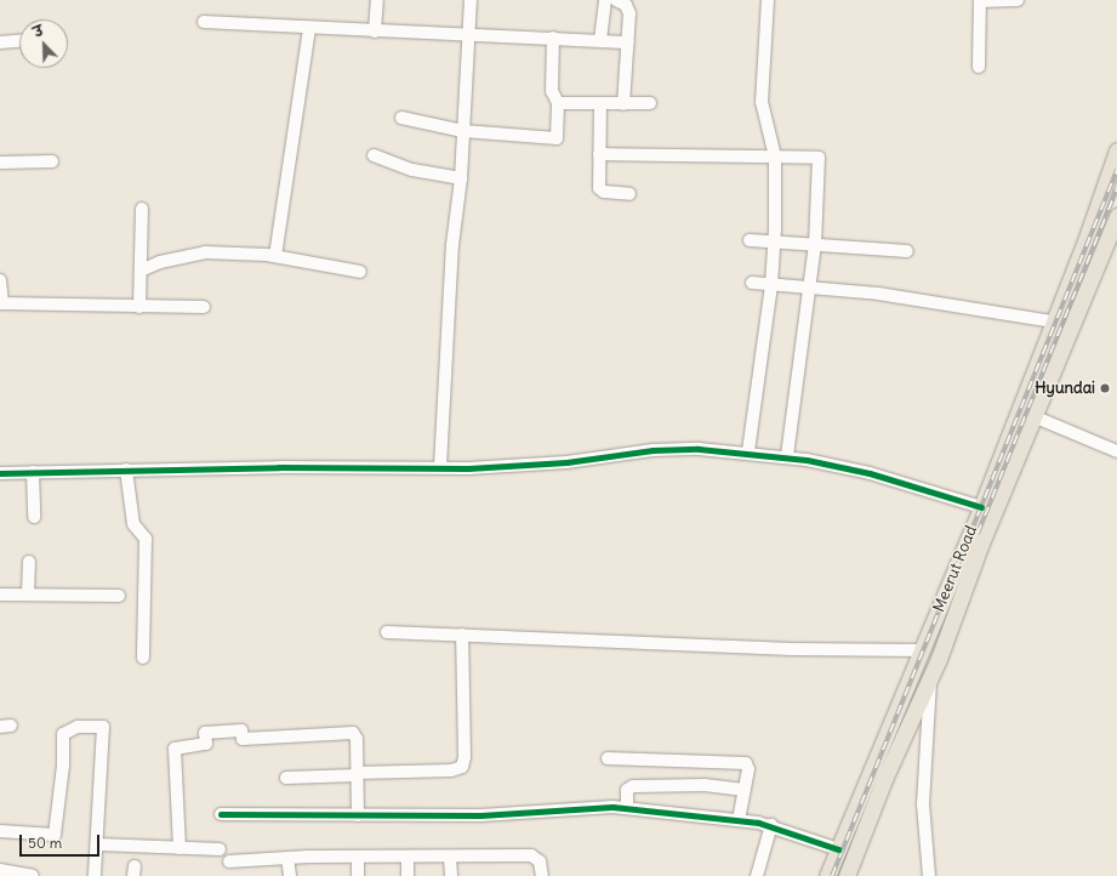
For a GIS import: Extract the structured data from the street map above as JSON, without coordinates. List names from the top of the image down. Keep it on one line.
{"streets":{"main road":["Meerut Road"]},"places":["Hyundai"],"scale_bar":"50 m","north":"top left"}
